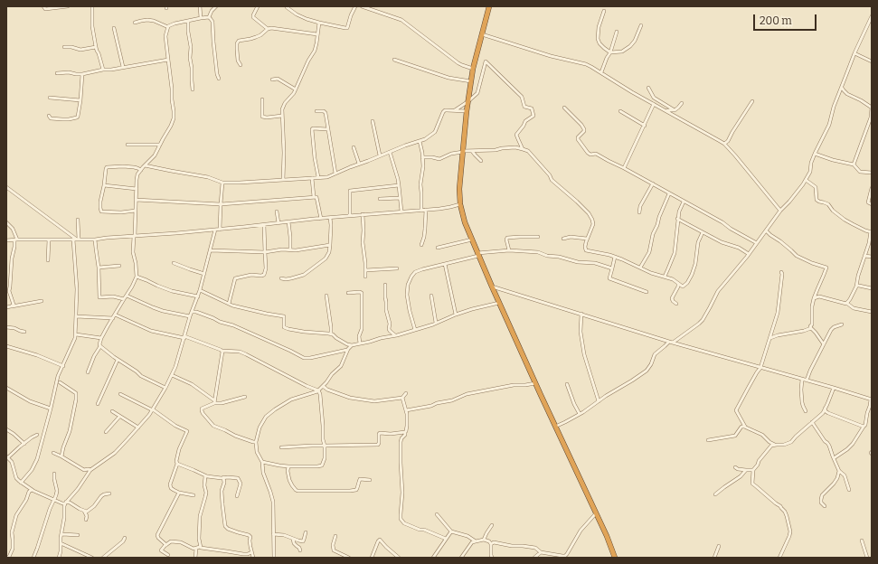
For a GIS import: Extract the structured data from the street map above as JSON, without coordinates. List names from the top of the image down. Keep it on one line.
{"scale_bar":"200 m"}
